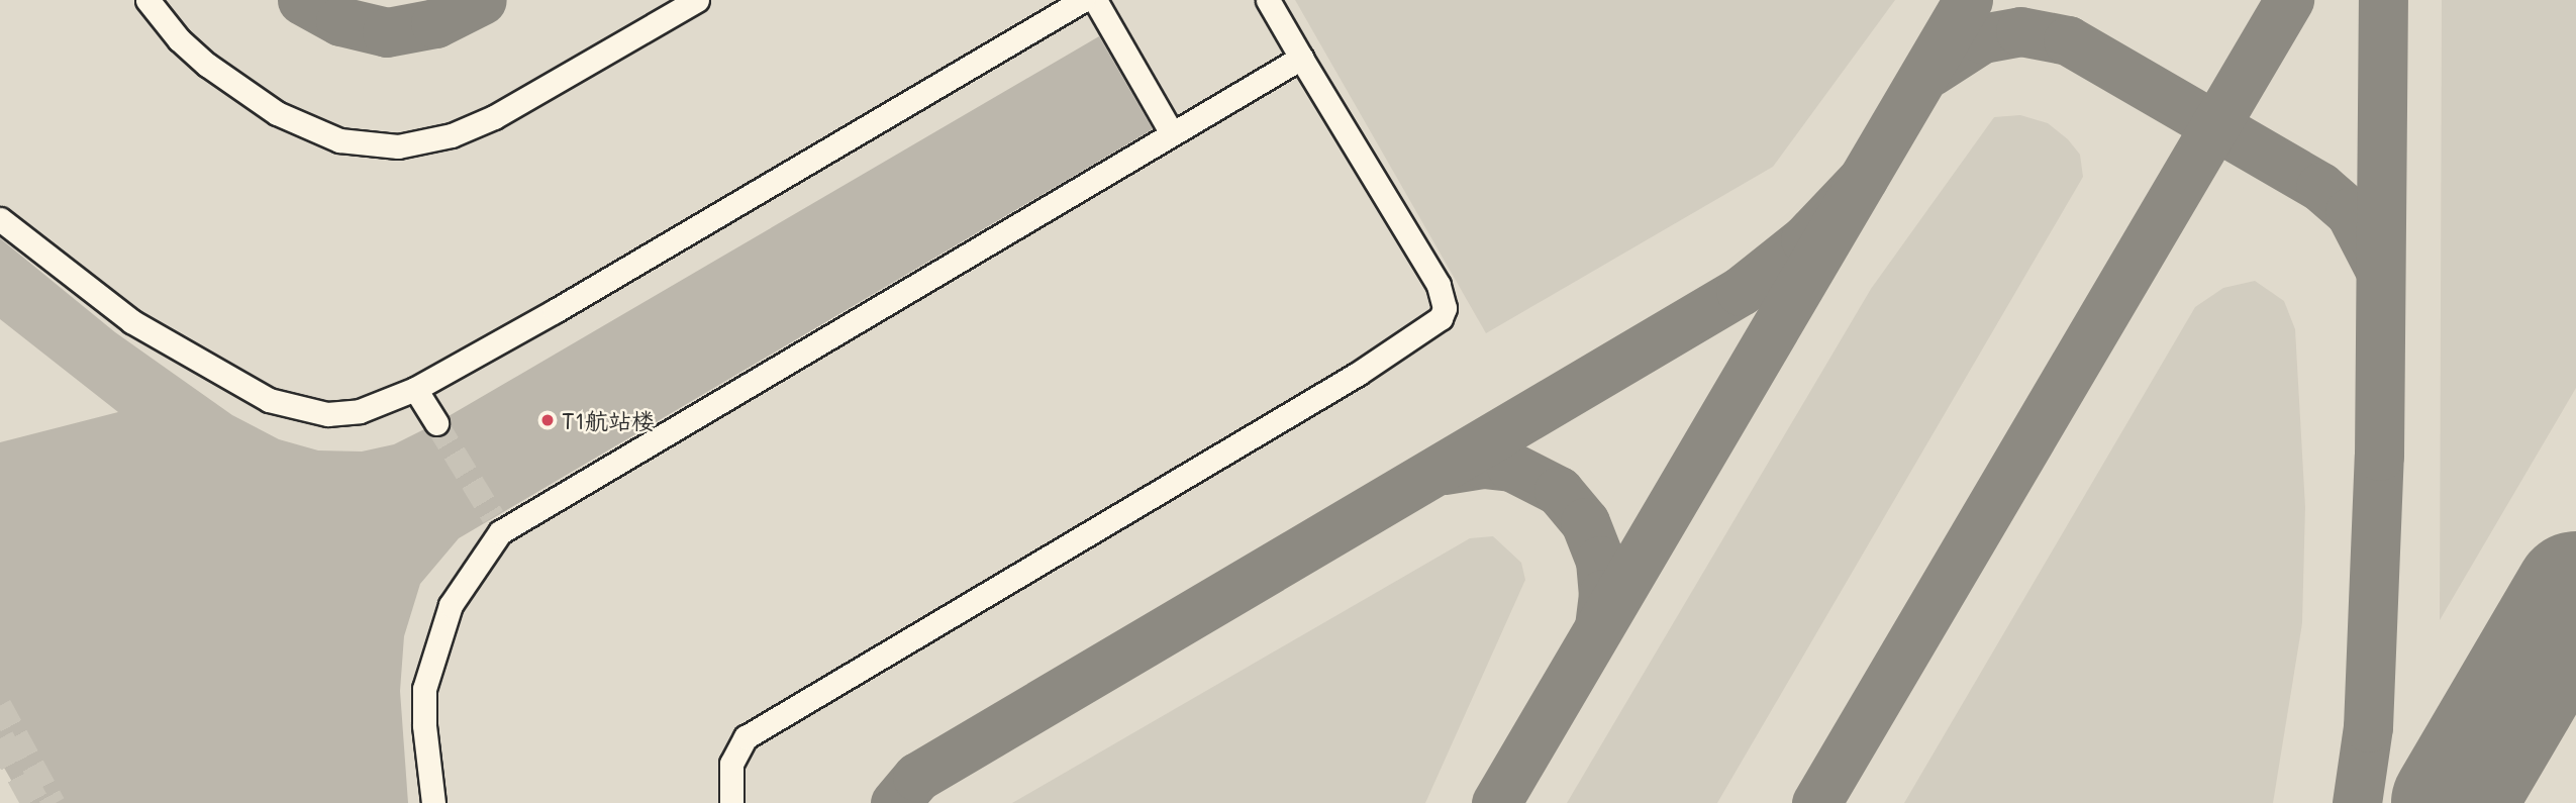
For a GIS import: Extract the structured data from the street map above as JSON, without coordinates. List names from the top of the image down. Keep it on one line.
{"places":["T1航站楼"]}
